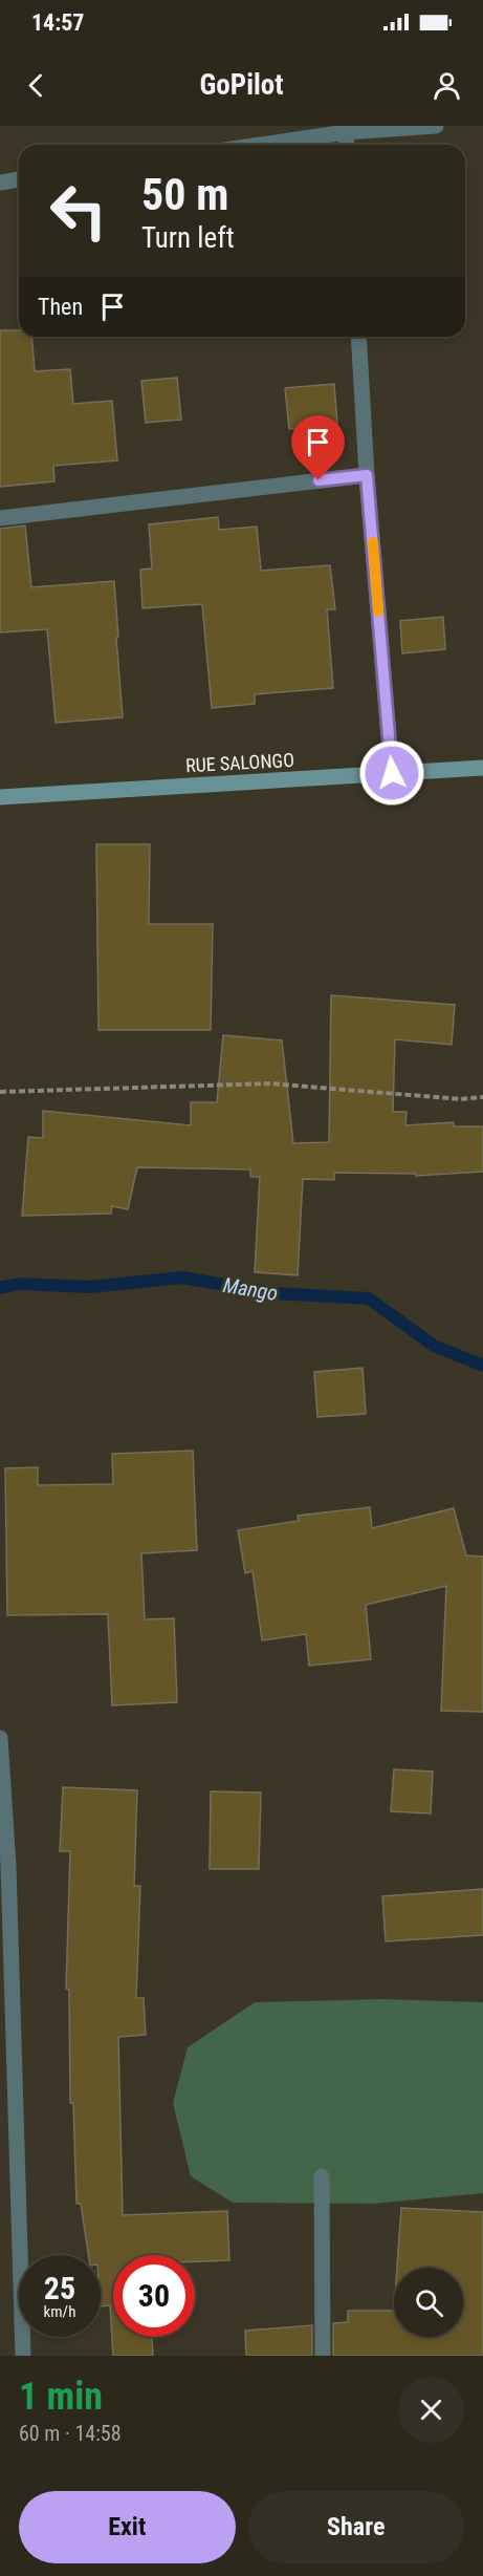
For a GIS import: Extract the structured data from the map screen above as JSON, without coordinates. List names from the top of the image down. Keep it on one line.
{"streets":{"street":["RUE SALONGO"]},"water":["Mango"],"page":{"status":"14:57","header":"GoPilot","turn":["50 m","Turn left"],"then":"Then","speed":"25 km/h","limit":"30","heading":["1 min","60 m · 14:58"],"buttons":["Exit","Share"]}}
